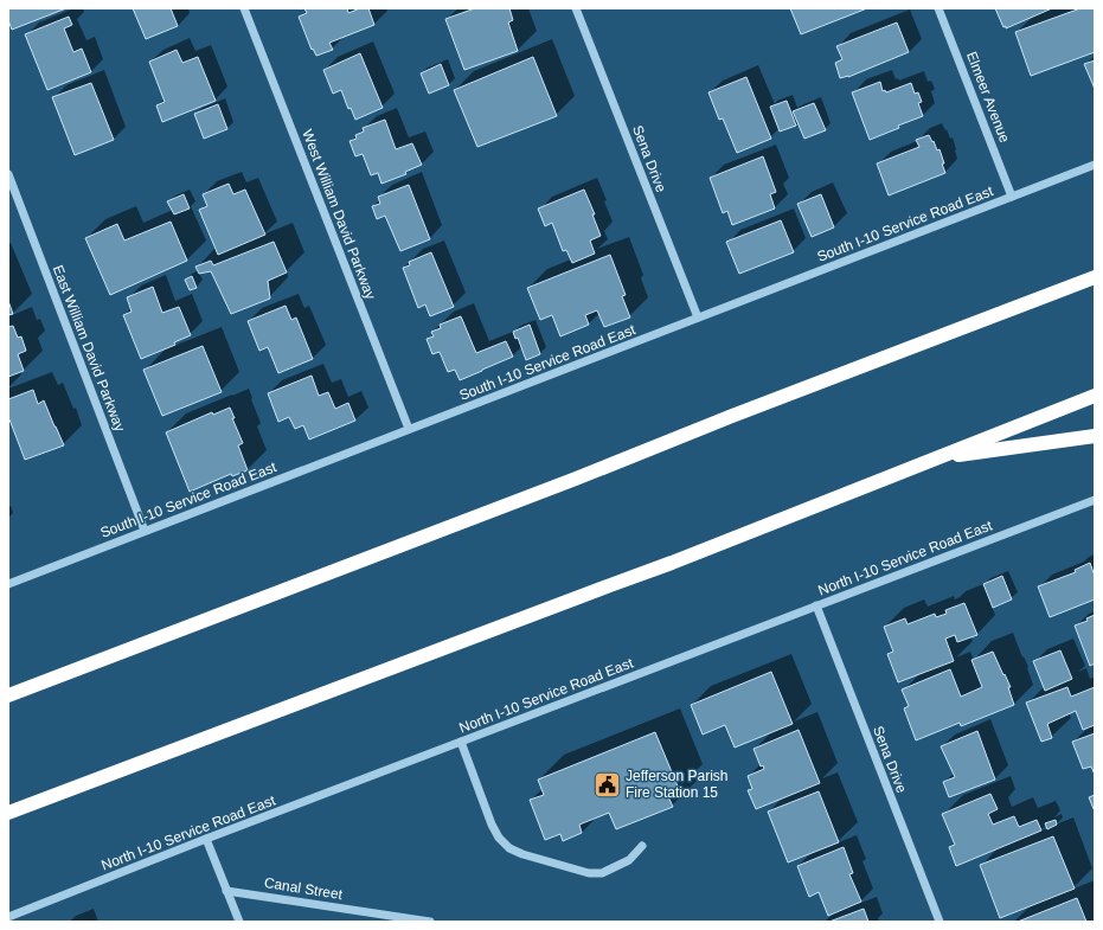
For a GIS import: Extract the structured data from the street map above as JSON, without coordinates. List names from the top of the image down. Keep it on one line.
{"streets":{"street":["Elmeer Avenue","Sena Drive","West William David Parkway","South I-10 Service Road East","East William David Parkway","North I-10 Service Road East","Canal Street"]},"crossings":[["Elmeer Avenue","South I-10 Service Road East"],["Sena Drive","South I-10 Service Road East"],["Sena Drive","North I-10 Service Road East"],["West William David Parkway","South I-10 Service Road East"],["South I-10 Service Road East","East William David Parkway"]],"places":{"public building":["Jefferson Parish Fire Station 15"]}}
